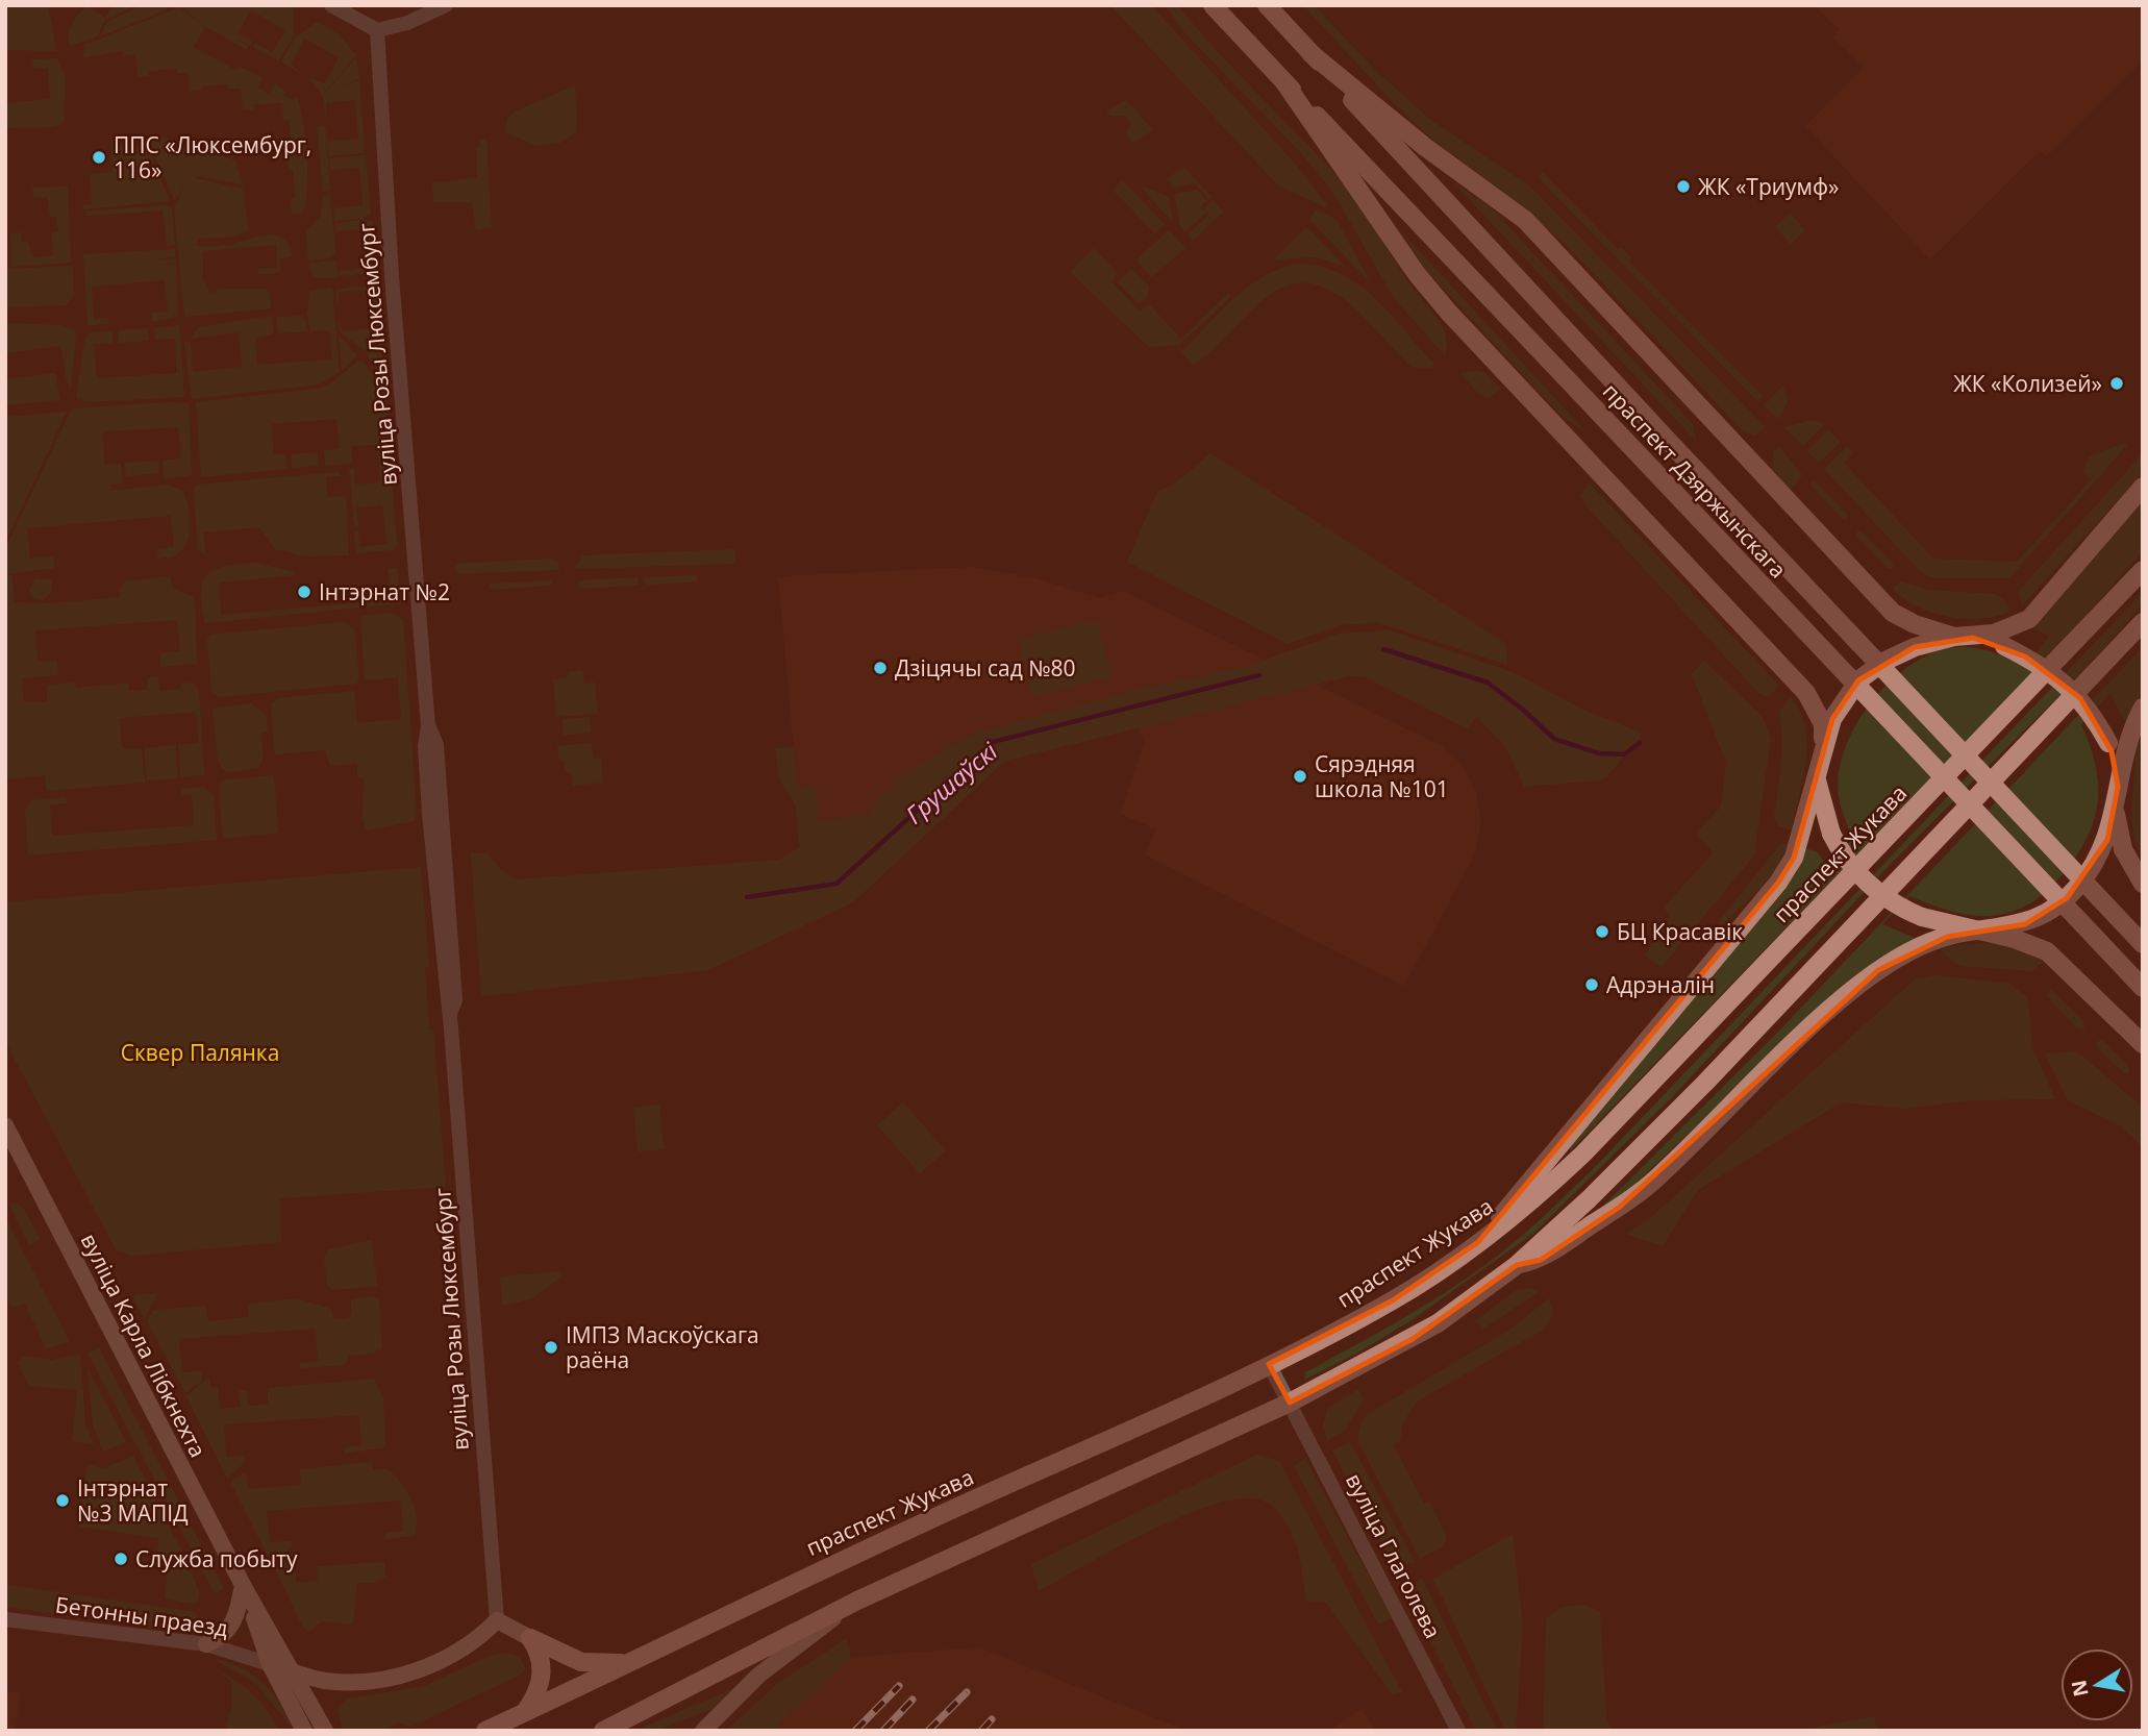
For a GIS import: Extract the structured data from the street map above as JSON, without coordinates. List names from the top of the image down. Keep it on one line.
{"streets":{"main road":["праспект Дзяржынскага","праспект Жукава","вуліца Карла Лібкнехта"],"street":["вуліца Розы Люксембург","вуліца Глаголева","Бетонны праезд"]},"crossings":[["праспект Жукава","вуліца Глаголева"],["вуліца Карла Лібкнехта","Бетонны праезд"]],"water":["Грушаўскі"],"parks":["Сквер Палянка"],"places":["ППС «Люксембург, 116»","ЖК «Триумф»","ЖК «Колизей»","Інтэрнат №2","Дзіцячы сад №80","Сярэдняя школа №101","БЦ Красавік","Адрэналін","ІМПЗ Маскоўскага раёна","Інтэрнат №3 МАПІД","Служба побыту"],"north":"left"}
